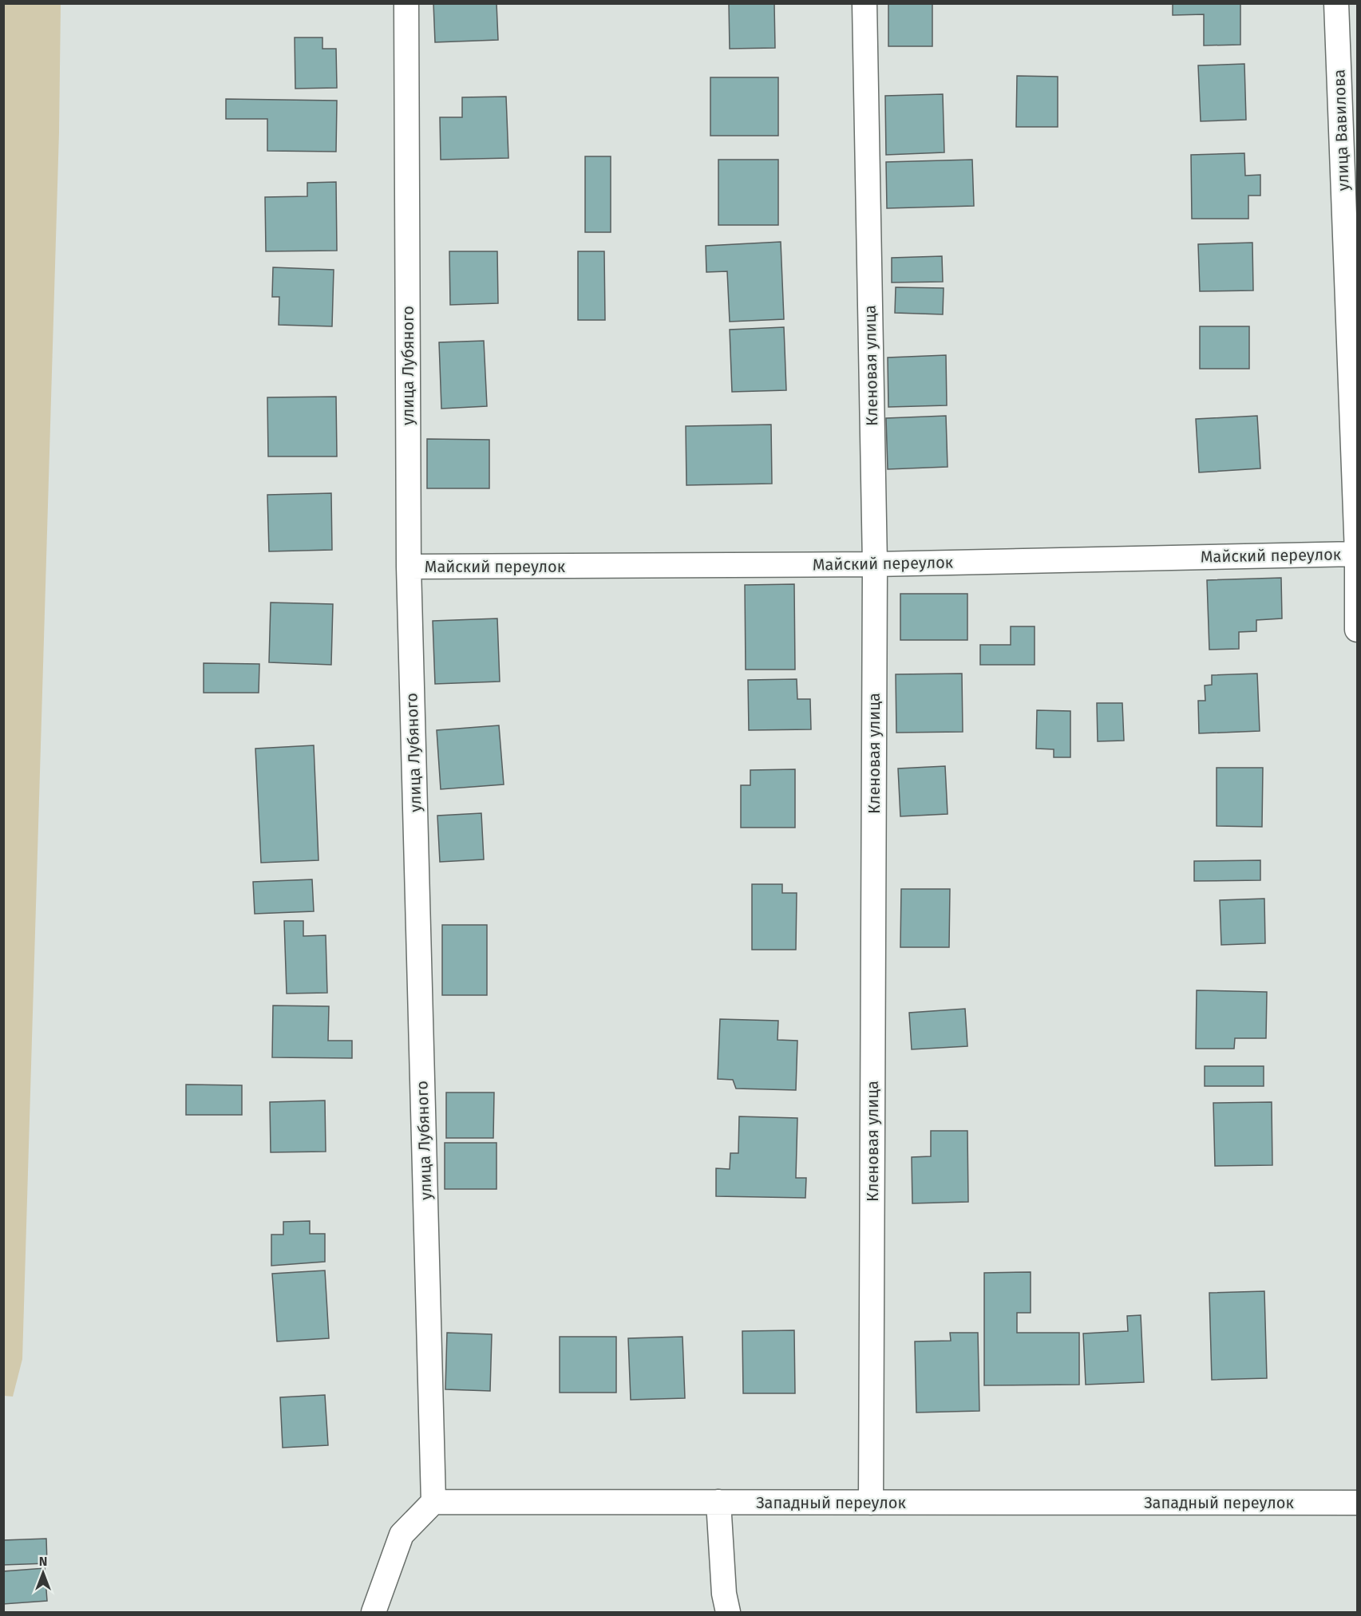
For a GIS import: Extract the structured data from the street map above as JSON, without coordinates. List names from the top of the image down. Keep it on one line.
{"streets":{"street":["улица Вавилова","улица Лубяного","Кленовая улица","Майский переулок","Западный переулок"]},"crossings":[["улица Вавилова","Майский переулок"],["улица Лубяного","Майский переулок"],["улица Лубяного","Западный переулок"],["Кленовая улица","Майский переулок"],["Кленовая улица","Западный переулок"]],"north":"top"}
